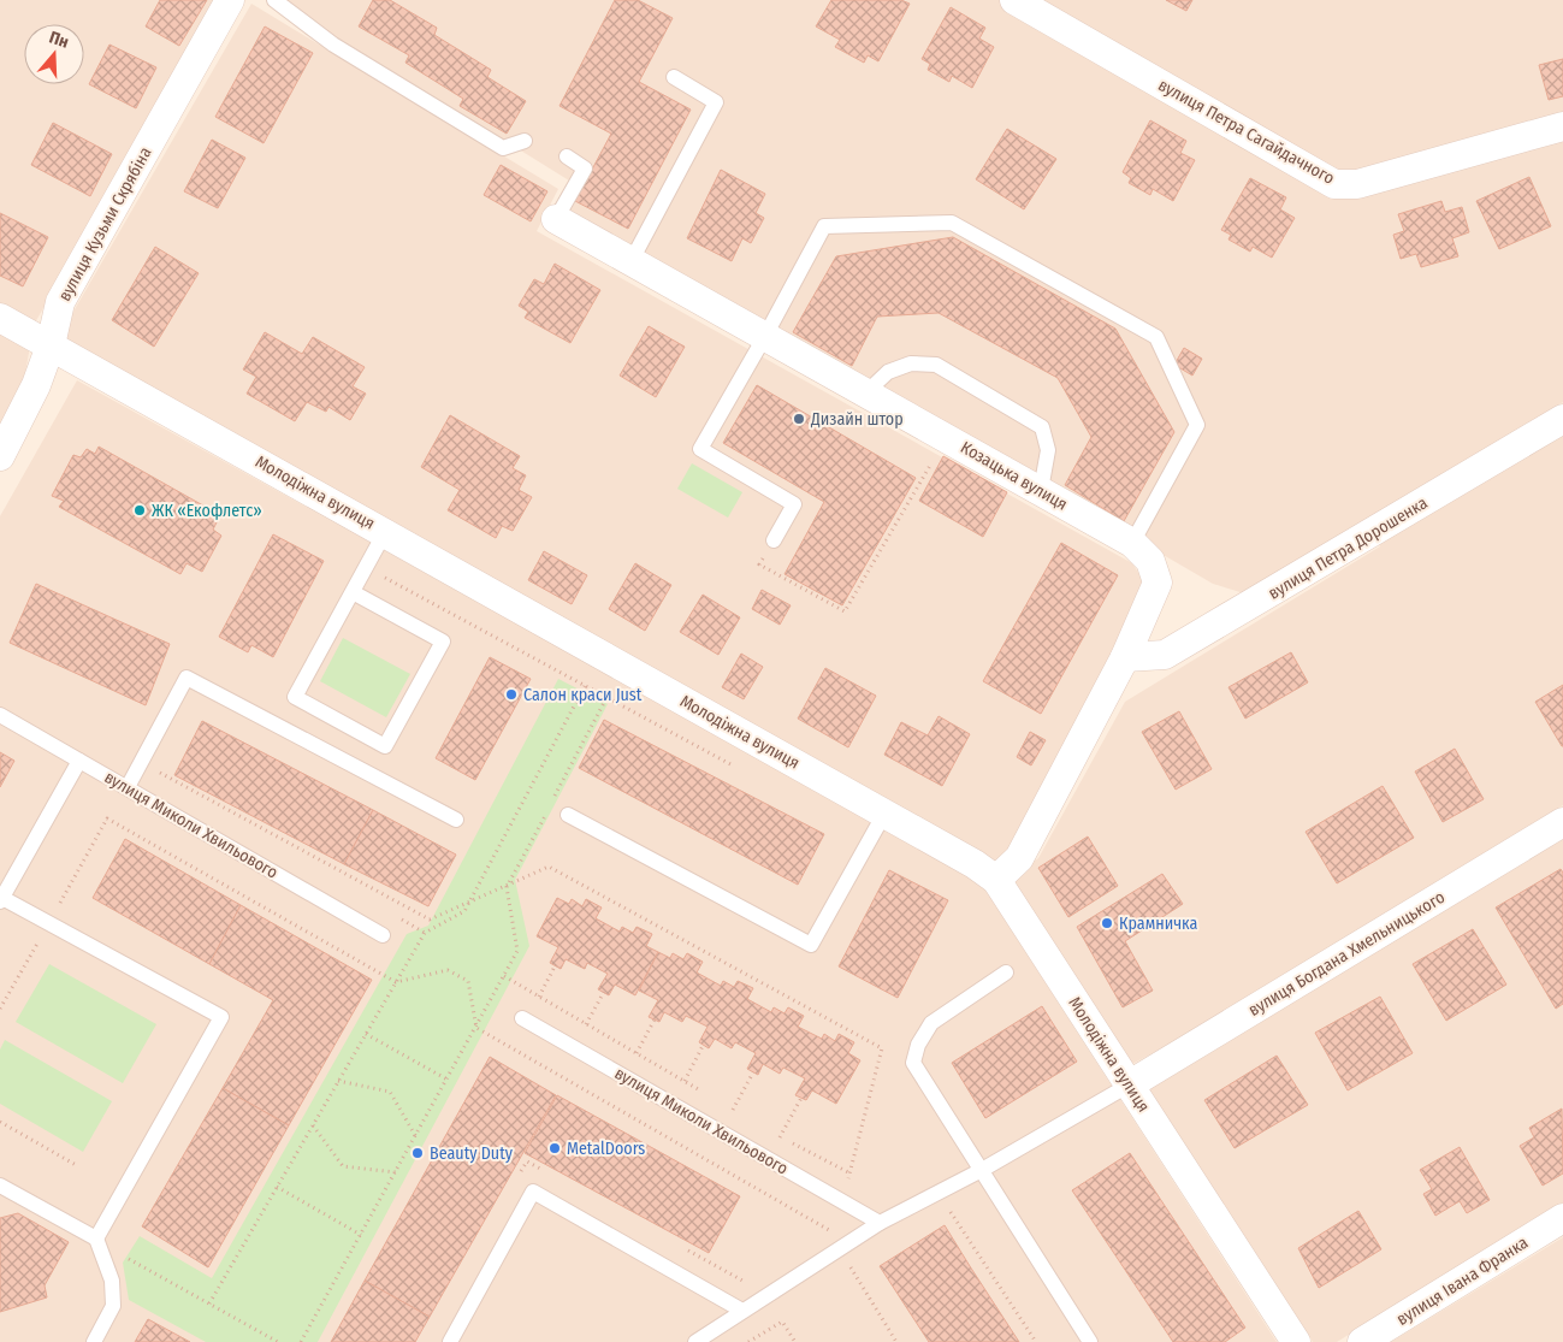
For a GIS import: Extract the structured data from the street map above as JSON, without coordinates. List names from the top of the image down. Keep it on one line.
{"streets":{"street":["вулиця Петра Сагайдачного","вулиця Кузьми Скрябіна","Козацька вулиця","Молодіжна вулиця","вулиця Петра Дорошенка","вулиця Богдана Хмельницького","вулиця Івана Франка"],"lane":["вулиця Миколи Хвильового"]},"crossings":[["вулиця Кузьми Скрябіна","Молодіжна вулиця"],["Козацька вулиця","Молодіжна вулиця"],["Козацька вулиця","вулиця Петра Дорошенка"],["Молодіжна вулиця","вулиця Богдана Хмельницького"]],"places":["Дизайн штор","ЖК «Екофлетс»","Салон краси Just","Крамничка","MetalDoors","Beauty Duty"],"north":"top"}
